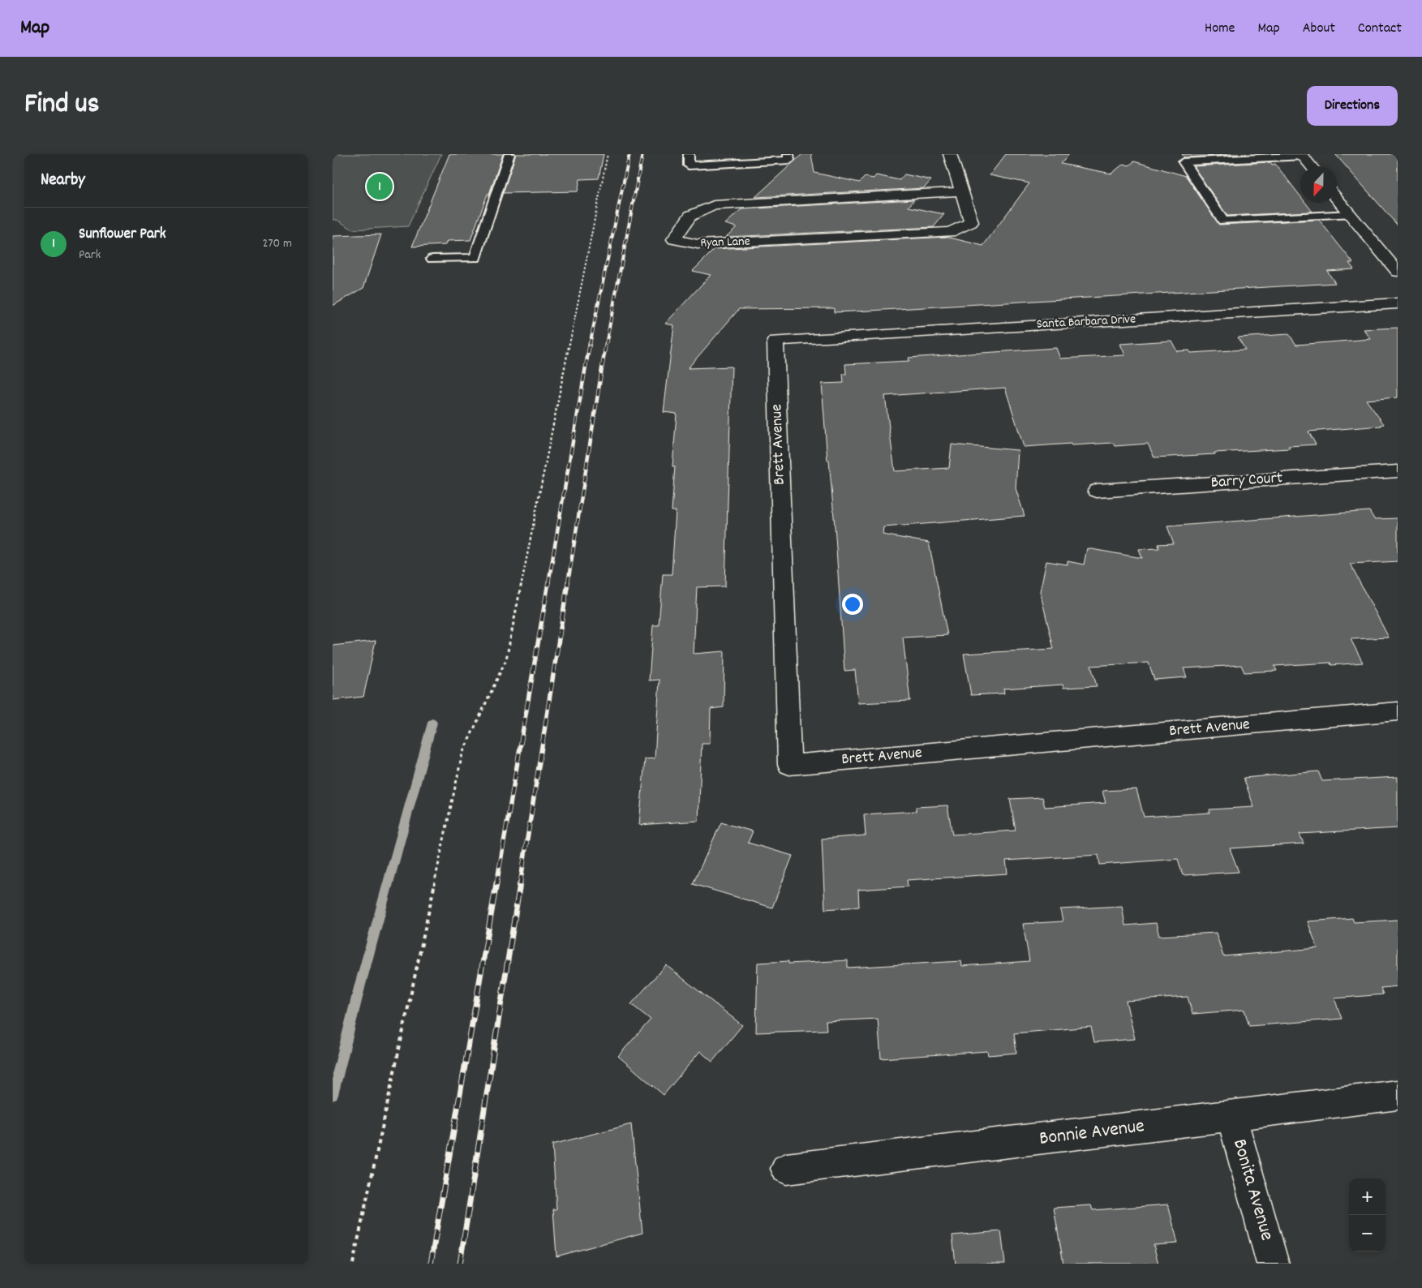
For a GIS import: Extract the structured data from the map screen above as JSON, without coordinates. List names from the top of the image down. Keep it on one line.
{"streets":{"street":["Ryan Lane","Santa Barbara Drive","Brett Avenue","Barry Court","Bonnie Avenue","Bonita Avenue"]},"crossings":[["Santa Barbara Drive","Brett Avenue"],["Bonnie Avenue","Bonita Avenue"]],"north":"bottom","page":{"header":"Map","nav":["Home","Map","About","Contact"],"title":"Find us","buttons":"Directions","heading":"Nearby","pins":"1","list":[{"mark":"1","name":"Sunflower Park","note":"Park","value":"270 m"}],"map_buttons":["+","−"]}}
